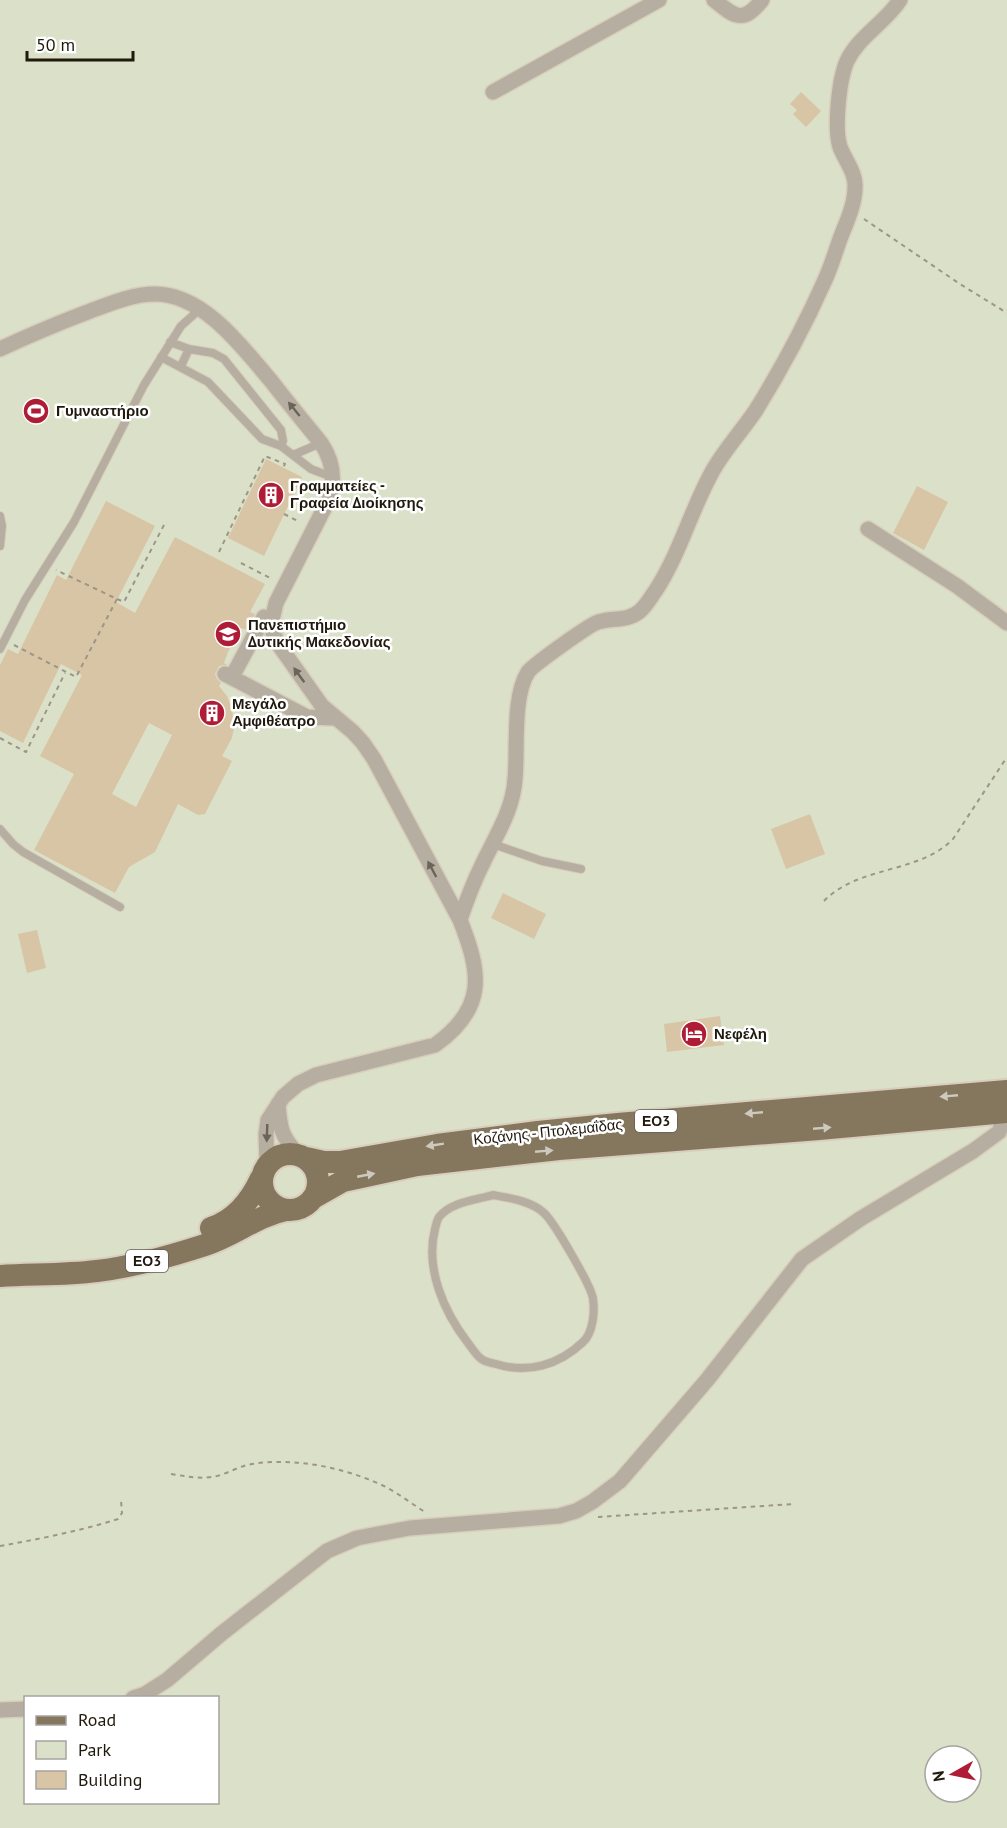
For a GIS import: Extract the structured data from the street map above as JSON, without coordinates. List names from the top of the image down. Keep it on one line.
{"streets":{"main road":["ΕΟ3","Κοζάνης - Πτολεμαΐδας"]},"crossings":[["ΕΟ3","Κοζάνης - Πτολεμαΐδας"]],"places":{"sports":["Γυμναστήριο"],"building":["Γραμματείες - Γραφεία Διοίκησης","Μεγάλο Αμφιθέατρο"],"school or university":["Πανεπιστήμιο Δυτικής Μακεδονίας"],"hotel":["Νεφέλη"]},"legend":["Road","Park","Building"],"scale_bar":"50 m","north":"left"}
